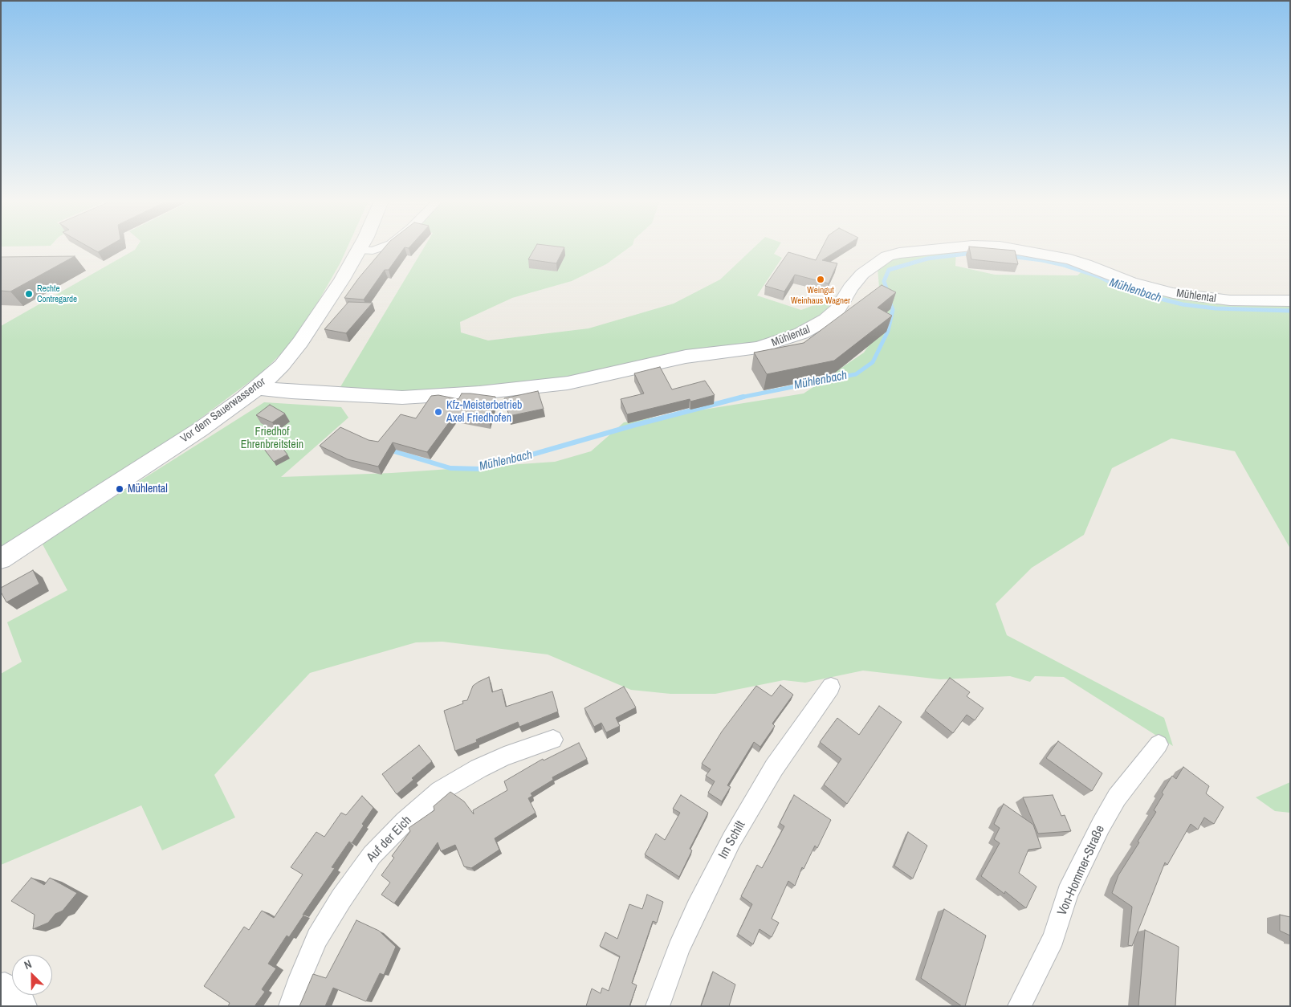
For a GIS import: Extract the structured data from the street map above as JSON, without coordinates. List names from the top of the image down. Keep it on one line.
{"streets":{"street":["Mühlental","Vor dem Sauerwassertor","Auf der Eich","Im Schilt","Von-Hommer-Straße"]},"crossings":[["Mühlental","Vor dem Sauerwassertor"]],"water":["Mühlenbach"],"parks":["Friedhof Ehrenbreitstein"],"places":["Weingut Weinhaus Wagner","Rechte Contregarde","Kfz-Meisterbetrieb Axel Friedhofen","Mühlental"],"north":"top left"}
